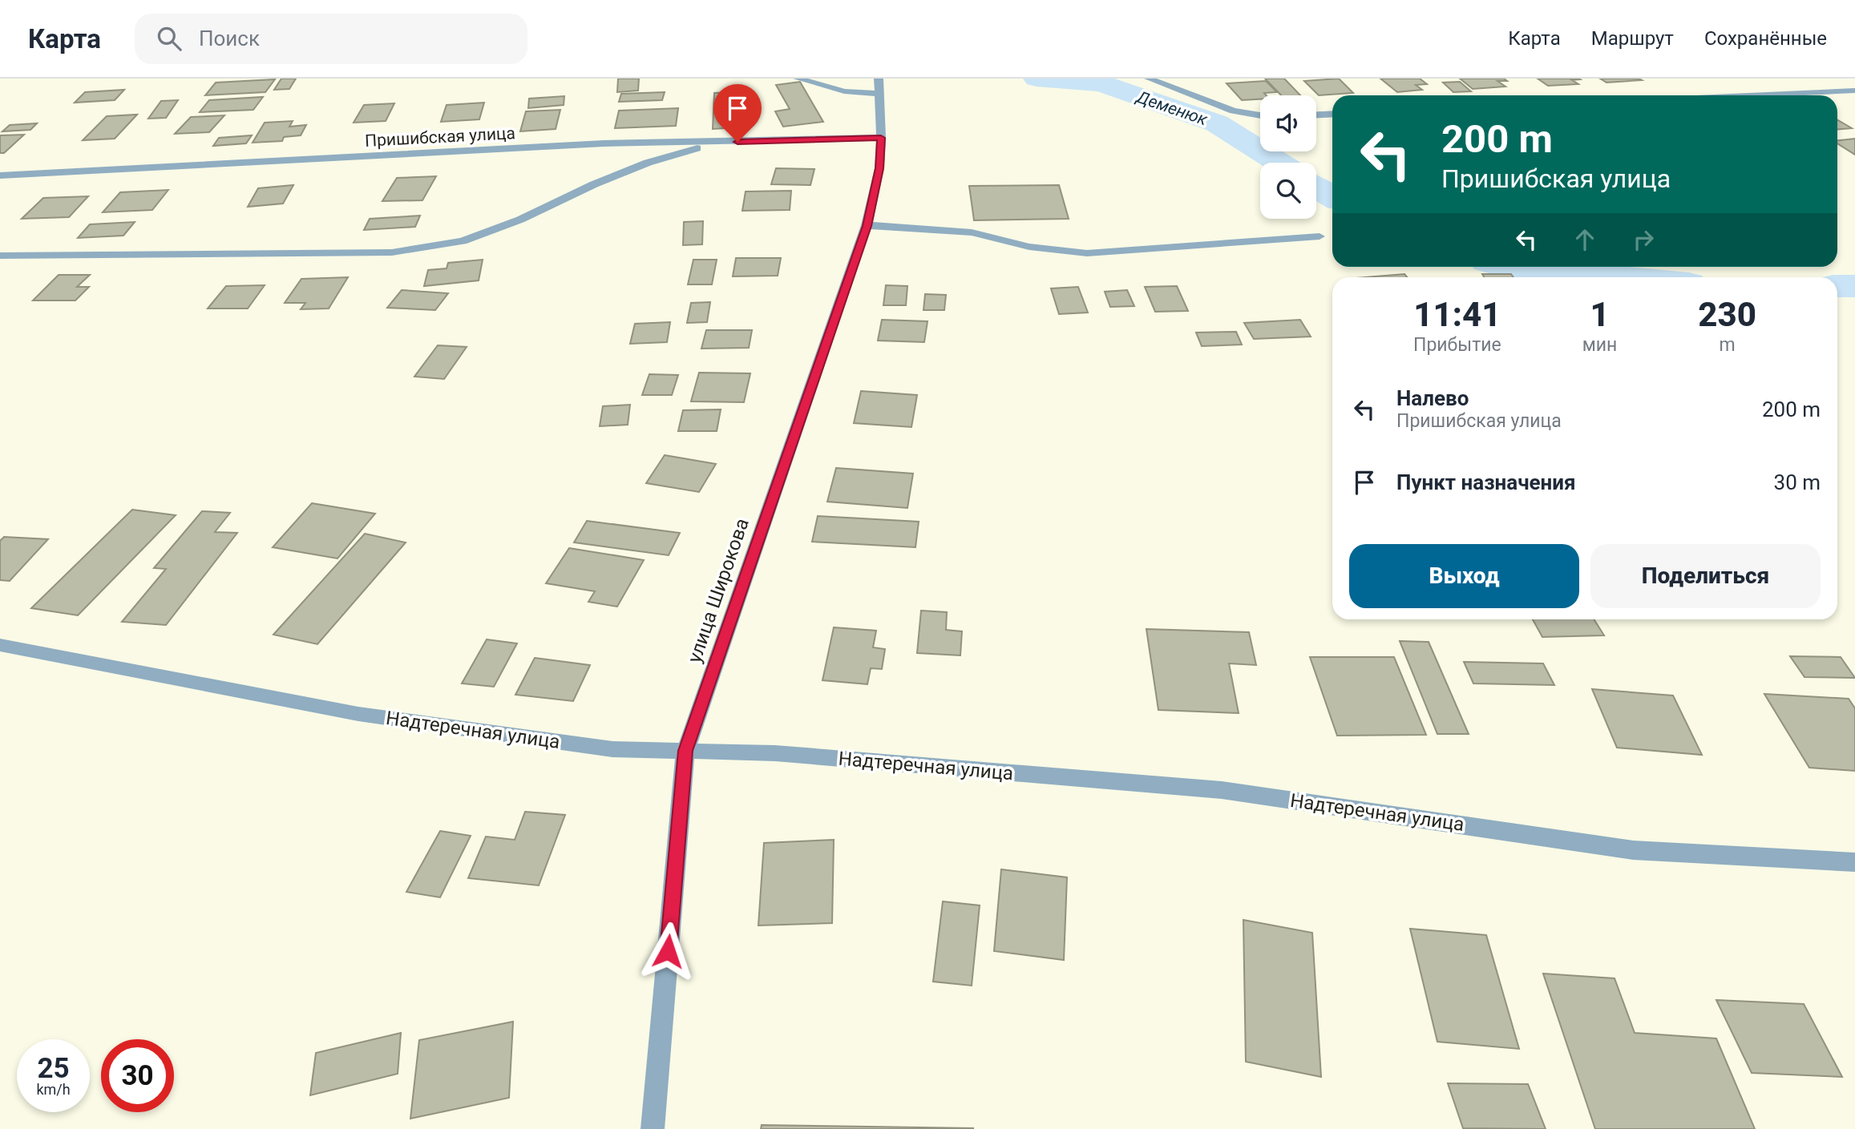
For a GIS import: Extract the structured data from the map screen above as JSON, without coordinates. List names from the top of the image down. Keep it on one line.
{"streets":{"street":["Пришибская улица","улица Широкова","Надтеречная улица"]},"crossings":[["Пришибская улица","улица Широкова"],["улица Широкова","Надтеречная улица"]],"water":["Деменюк"],"page":{"header":"Карта","search":"Поиск","nav":["Карта","Маршрут","Сохранённые"],"turn":["200 m","Пришибская улица"],"eta":["11:41","Прибытие","1","мин","230","m"],"list":[{"name":"Налево","note":"Пришибская улица","value":"200 m"},{"name":"Пункт назначения","value":"30 m"}],"buttons":["Выход","Поделиться"],"speed":"25 km/h","limit":"30"}}
